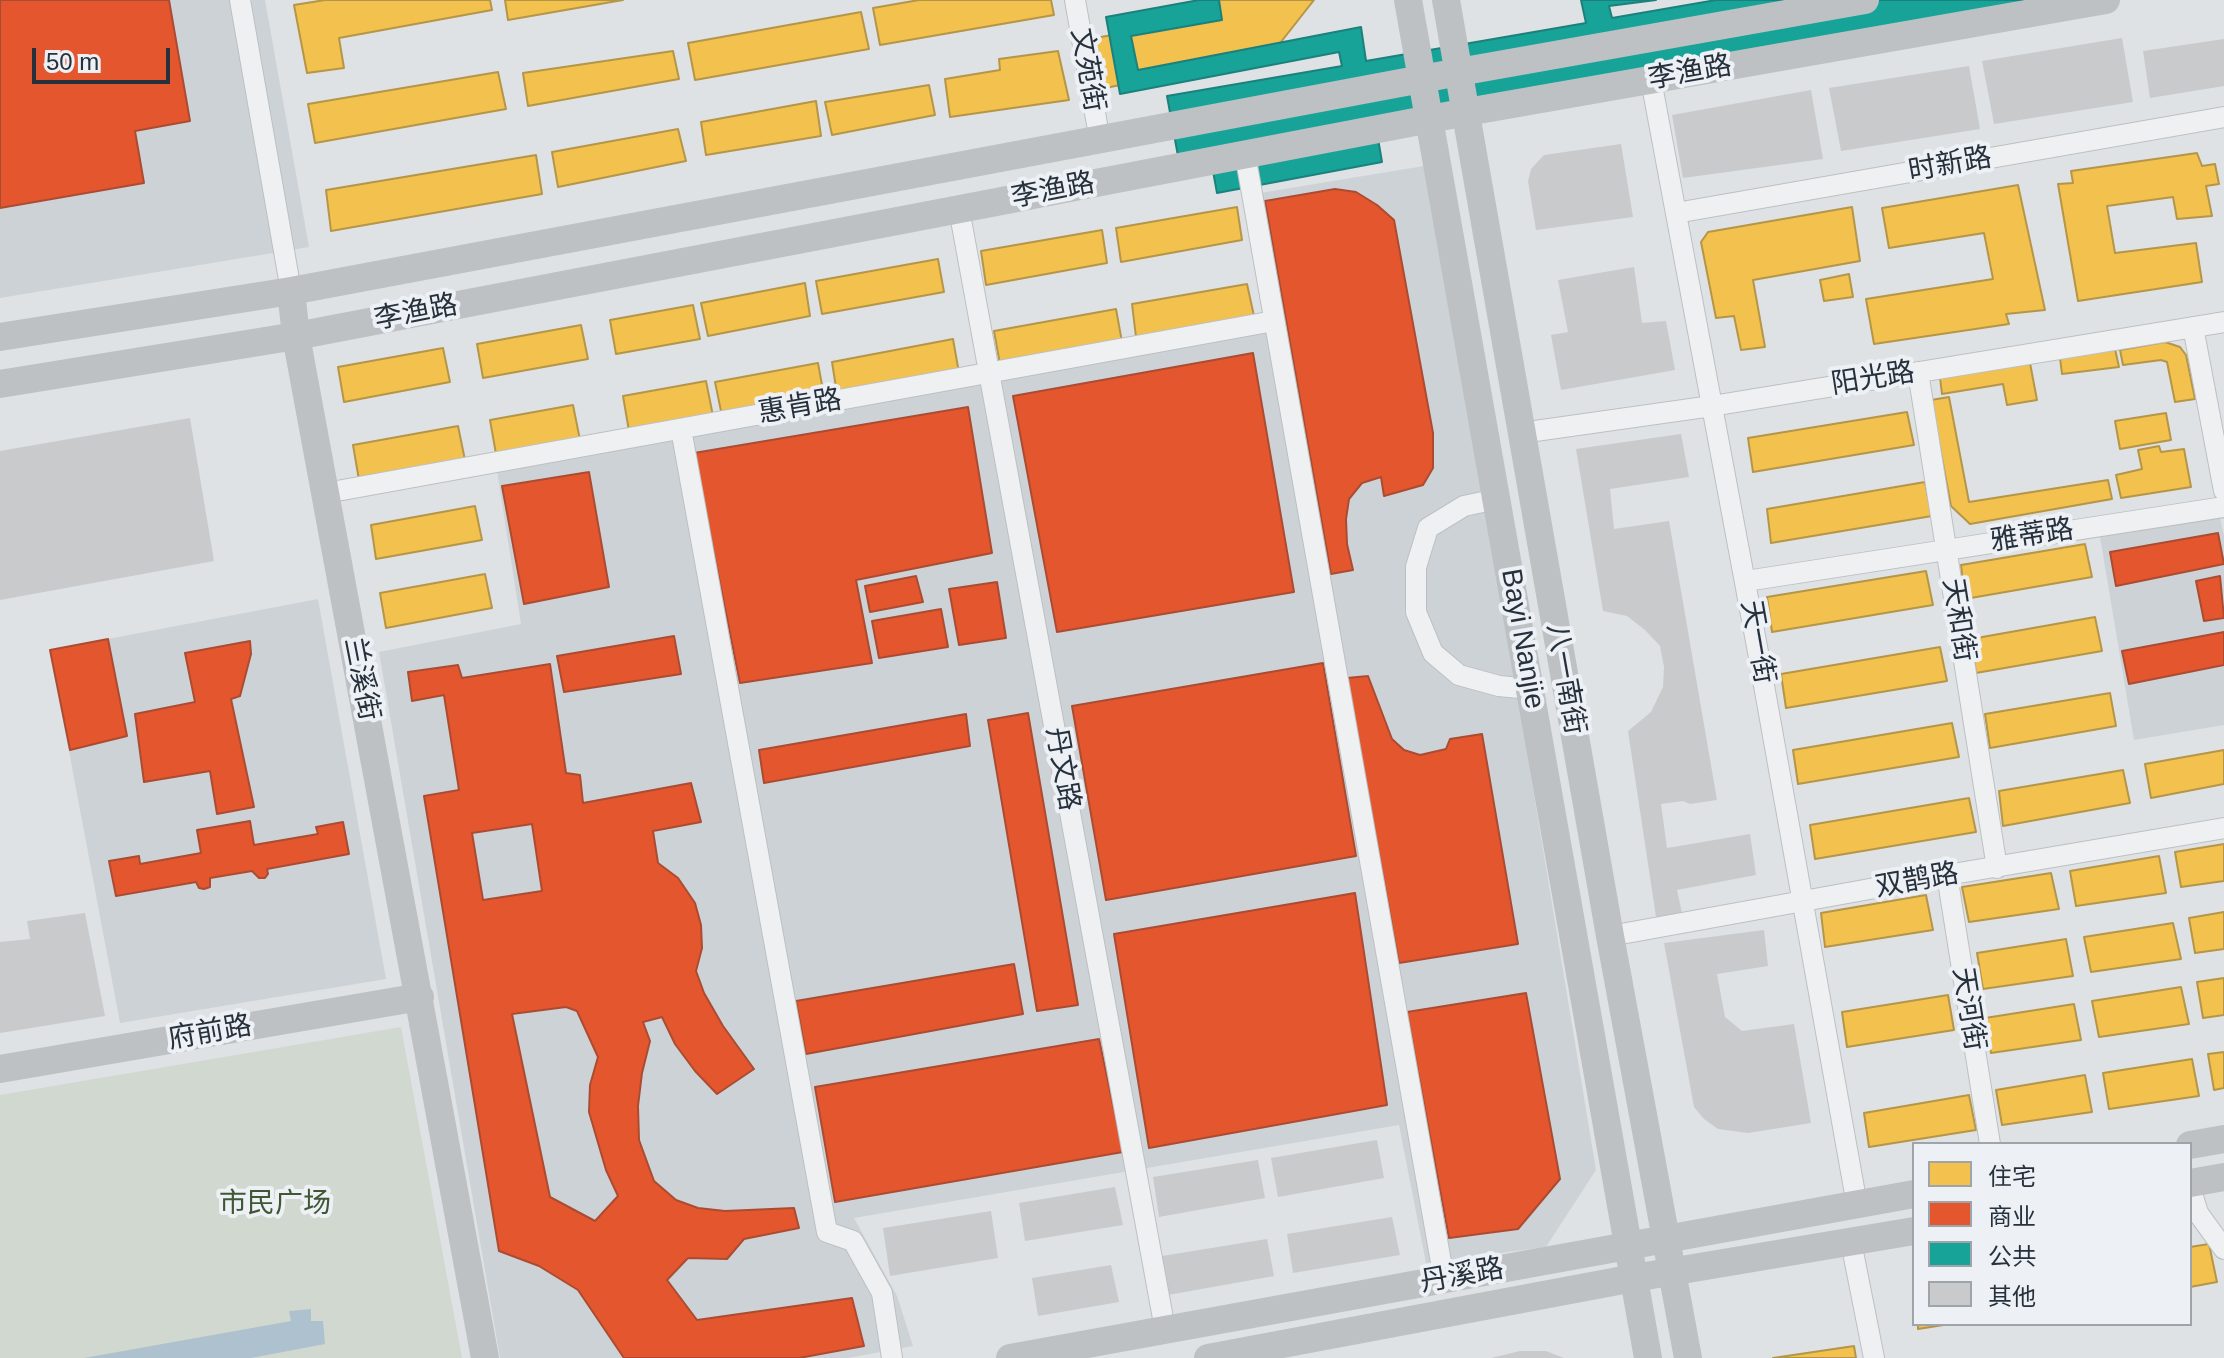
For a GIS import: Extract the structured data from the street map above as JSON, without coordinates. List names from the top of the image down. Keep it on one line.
{"streets":{"main road":["李渔路","Bayi Nanjie","兰溪街","八一南街","府前路","丹溪路"],"street":["文苑街","时新路","阳光路","惠肯路","雅蒂路","天和街","天一街","丹文路","双鹊路","天河街"]},"crossings":[["文苑街","李渔路"],["李渔路","Bayi Nanjie"],["李渔路","天一街"],["李渔路","兰溪街"],["李渔路","八一南街"],["李渔路","丹文路"],["时新路","天一街"],["阳光路","天和街"],["阳光路","天一街"],["阳光路","八一南街"],["惠肯路","兰溪街"],["惠肯路","丹文路"],["雅蒂路","天和街"],["雅蒂路","天一街"],["天和街","双鹊路"],["Bayi Nanjie","丹溪路"],["天一街","双鹊路"],["天一街","丹溪路"],["兰溪街","府前路"],["八一南街","双鹊路"],["八一南街","丹溪路"],["丹文路","丹溪路"],["双鹊路","天河街"]],"parks":["市民广场"],"legend":["住宅","商业","公共","其他"],"scale_bar":"50 m"}
